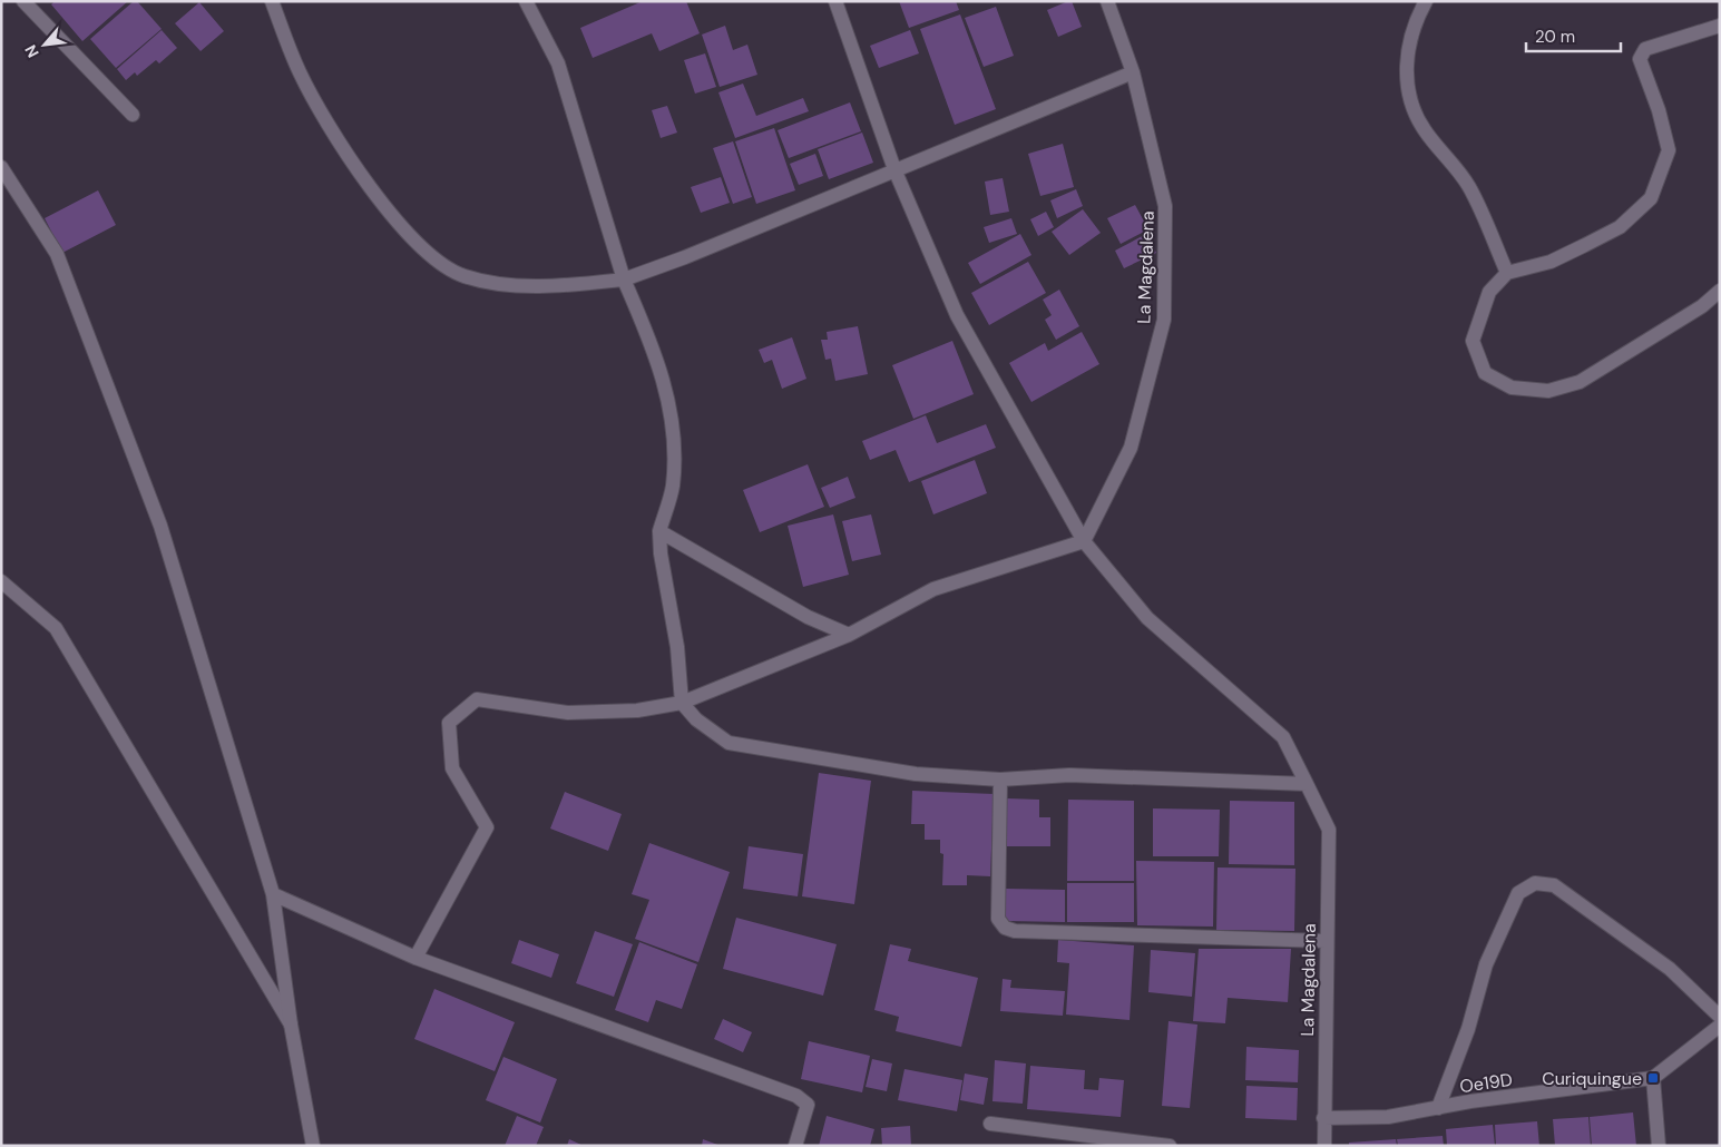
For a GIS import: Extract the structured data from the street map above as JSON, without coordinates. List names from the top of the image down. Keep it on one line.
{"streets":{"street":["La Magdalena","Oe19D"]},"crossings":[["La Magdalena","Oe19D"]],"places":{"transit":["Curiquingue"]},"scale_bar":"20 m","north":"bottom left"}
